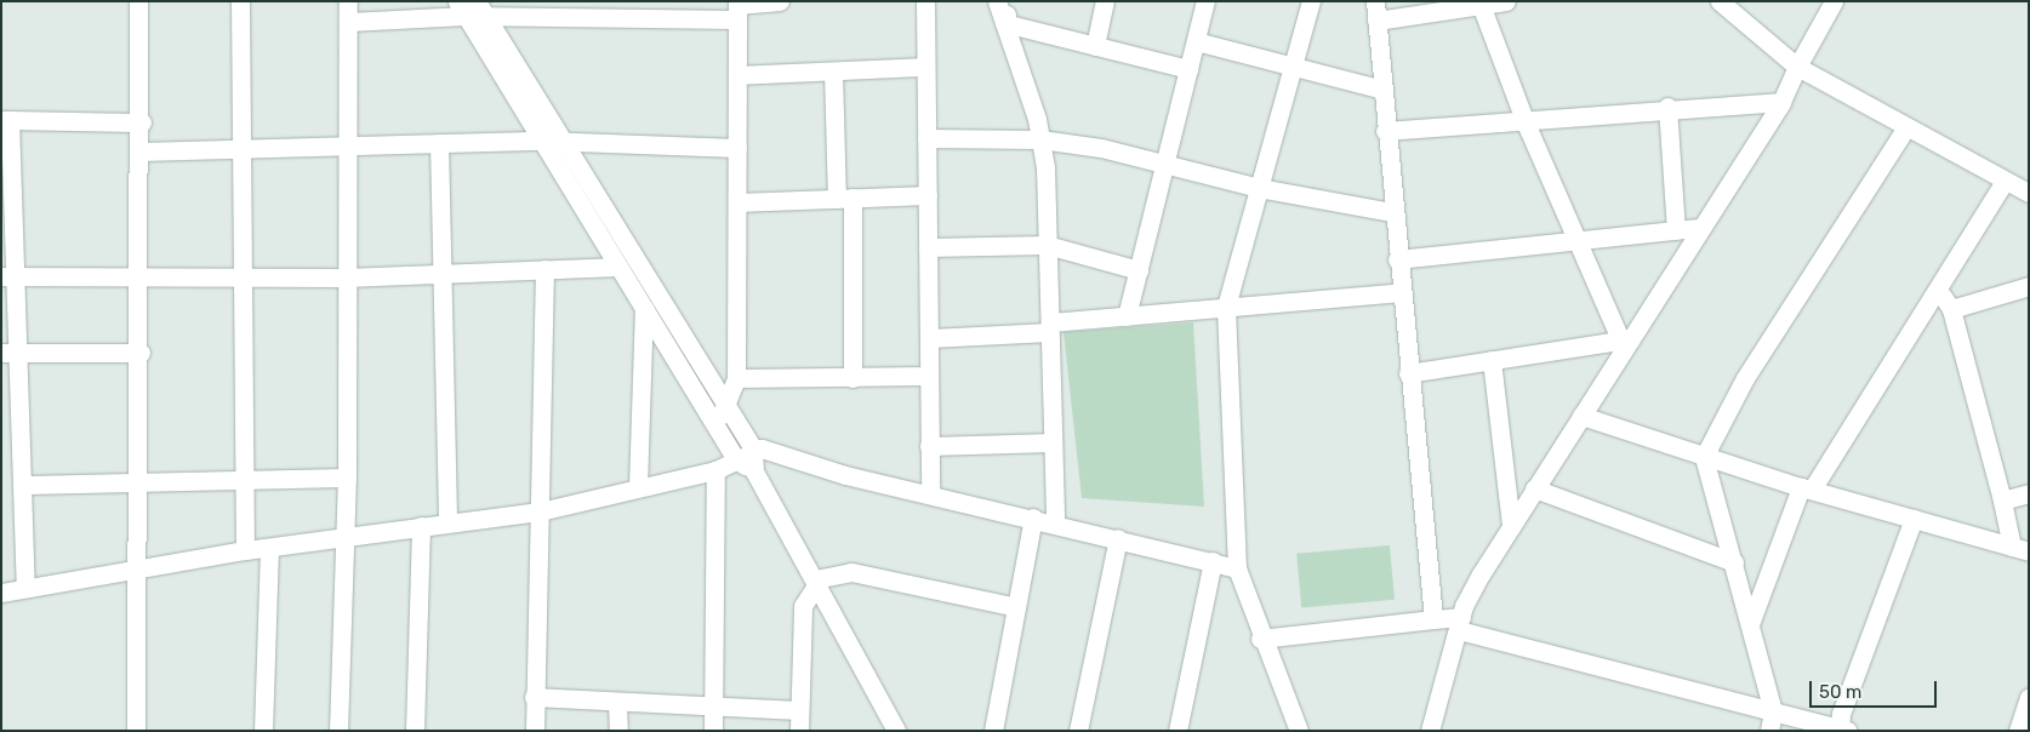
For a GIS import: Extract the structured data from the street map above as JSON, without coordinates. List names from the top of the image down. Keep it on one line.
{"scale_bar":"50 m"}
